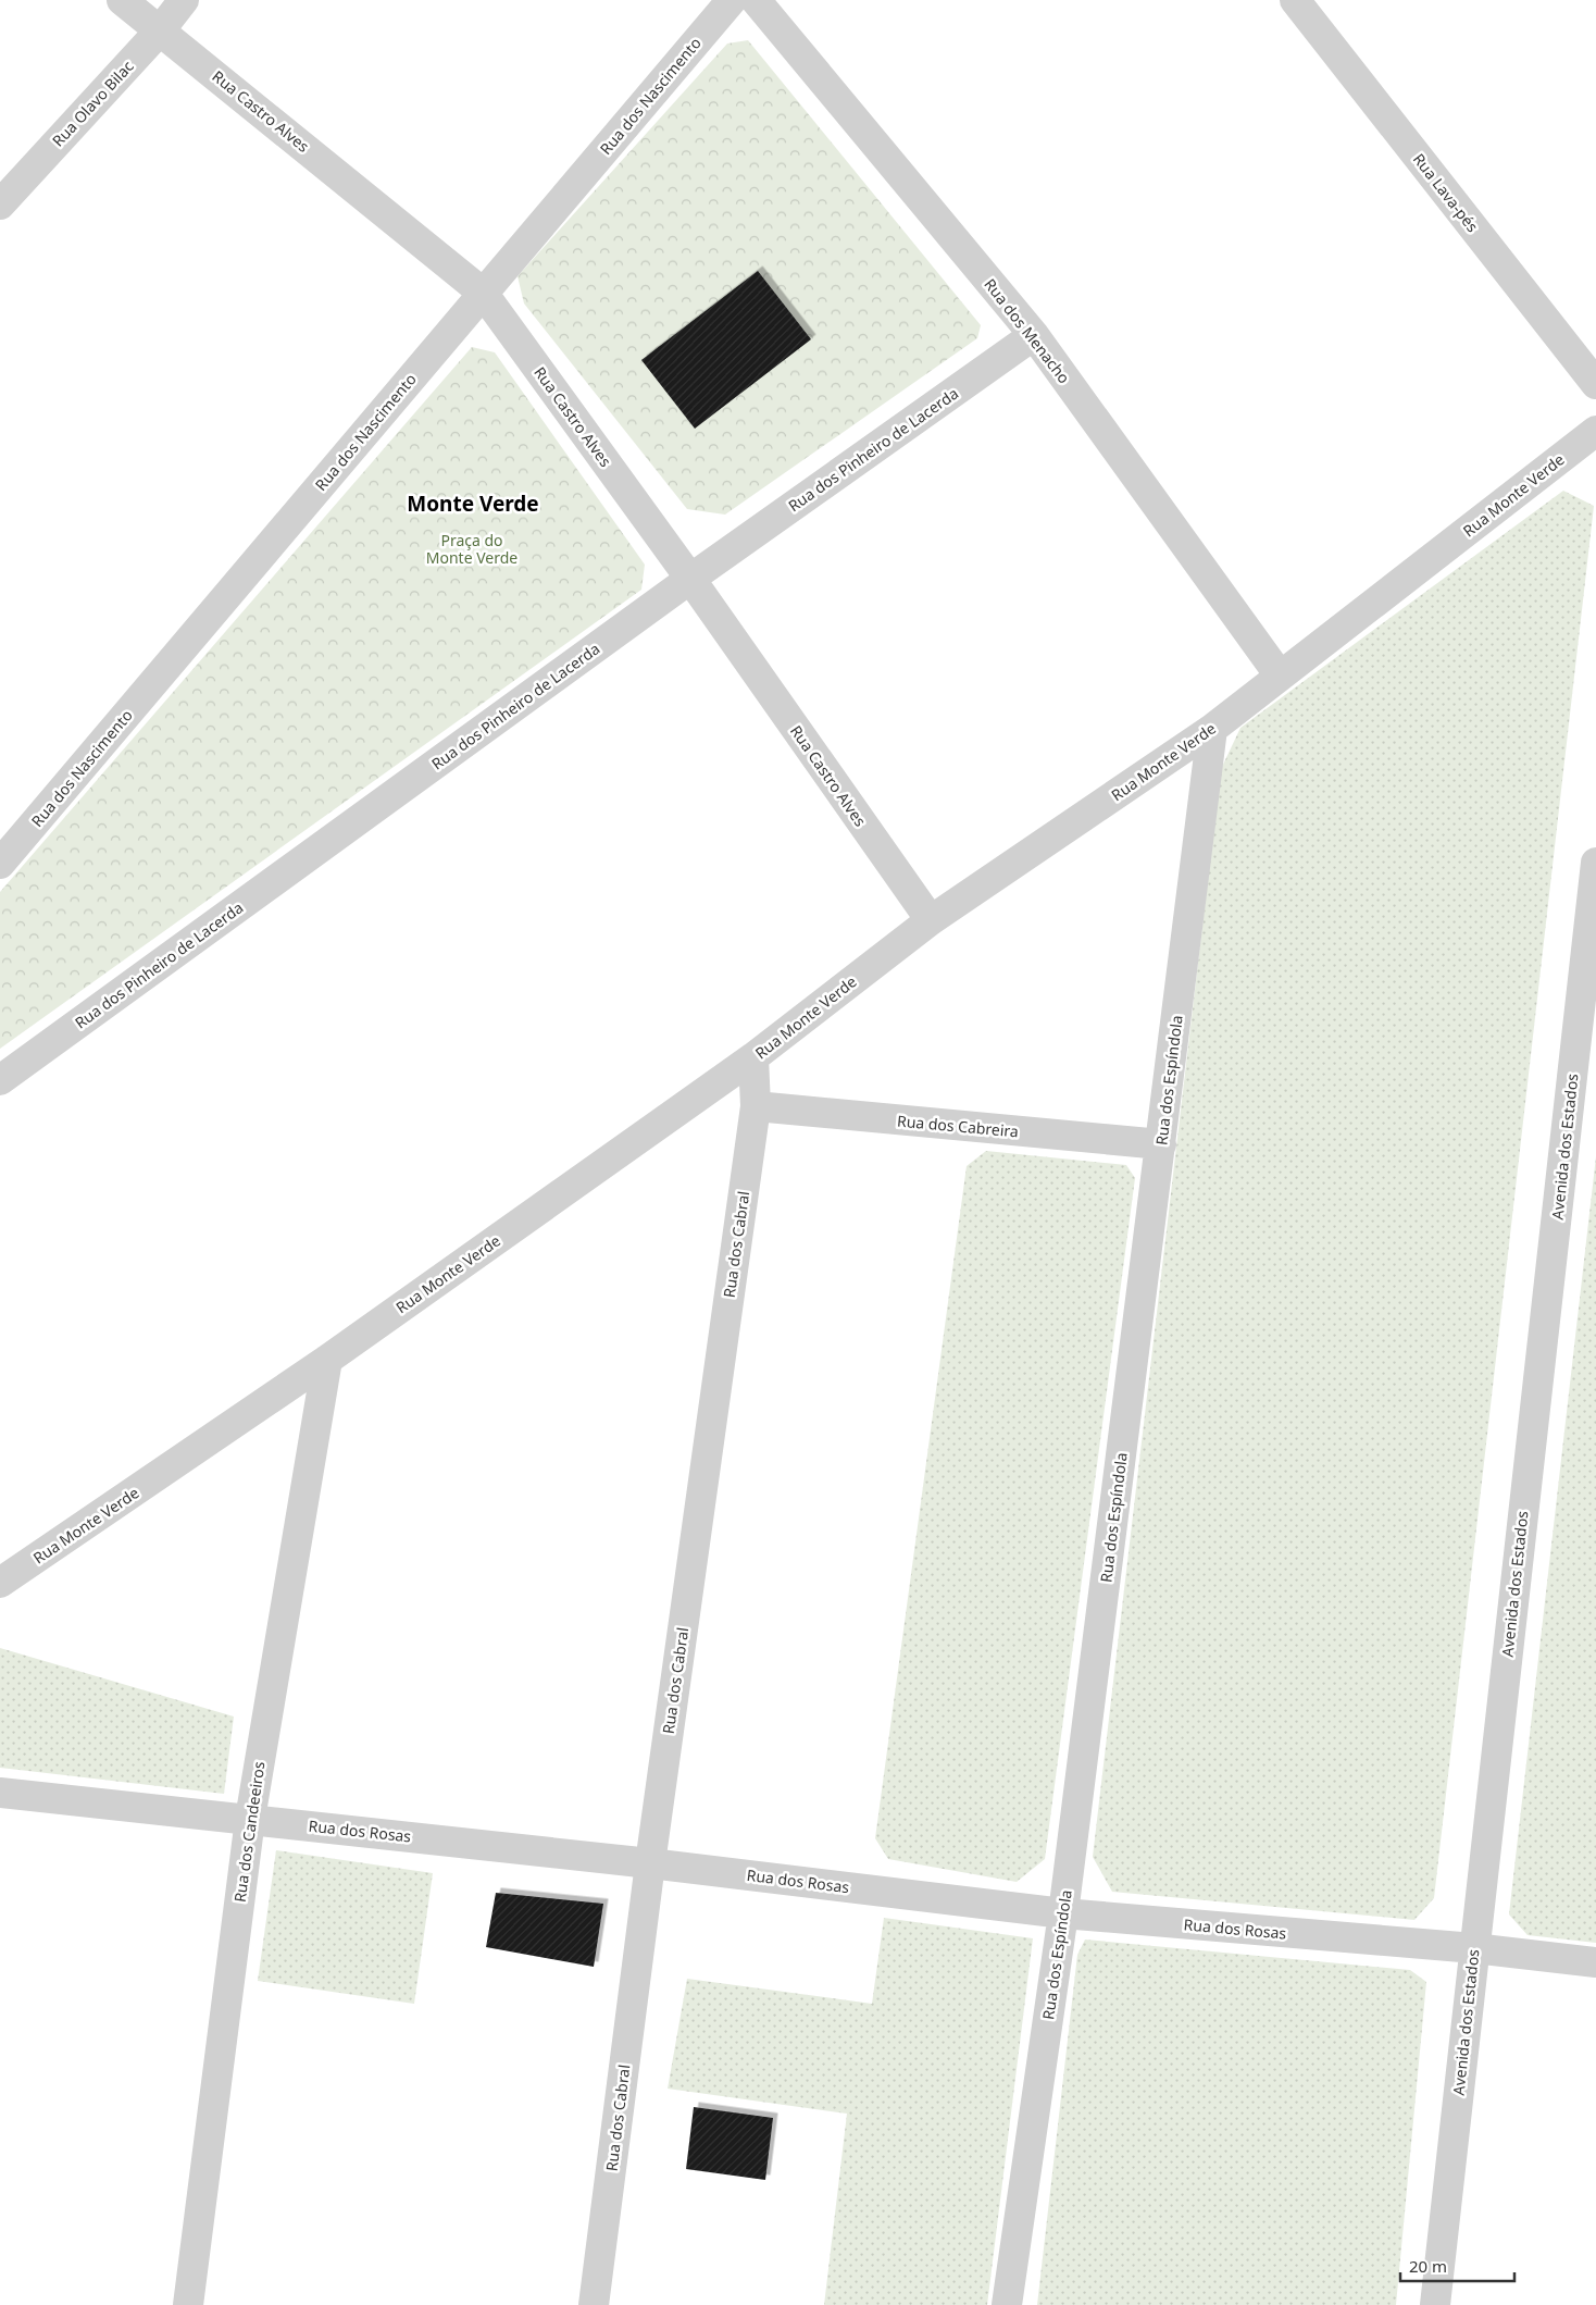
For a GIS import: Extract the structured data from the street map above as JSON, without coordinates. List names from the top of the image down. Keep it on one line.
{"streets":{"street":["Rua dos Nascimento","Rua Olavo Bilac","Rua Castro Alves","Rua Lava-pés","Rua dos Menacho","Rua dos Pinheiro de Lacerda","Rua Monte Verde","Rua dos Espíndola","Rua dos Cabreira","Avenida dos Estados","Rua dos Cabral","Rua dos Rosas","Rua dos Candeeiros"]},"crossings":[["Rua dos Nascimento","Rua Castro Alves"],["Rua Olavo Bilac","Rua Castro Alves"],["Rua Castro Alves","Rua dos Pinheiro de Lacerda"],["Rua Castro Alves","Rua Monte Verde"],["Rua dos Menacho","Rua dos Pinheiro de Lacerda"],["Rua dos Menacho","Rua Monte Verde"],["Rua Monte Verde","Rua dos Espíndola"],["Rua Monte Verde","Rua dos Cabral"],["Rua Monte Verde","Rua dos Candeeiros"],["Rua dos Espíndola","Rua dos Cabreira"],["Rua dos Espíndola","Rua dos Rosas"],["Rua dos Cabreira","Rua dos Cabral"],["Avenida dos Estados","Rua dos Rosas"],["Rua dos Cabral","Rua dos Rosas"],["Rua dos Rosas","Rua dos Candeeiros"]],"districts":["Monte Verde"],"parks":["Praça do Monte Verde"],"scale_bar":"20 m"}
